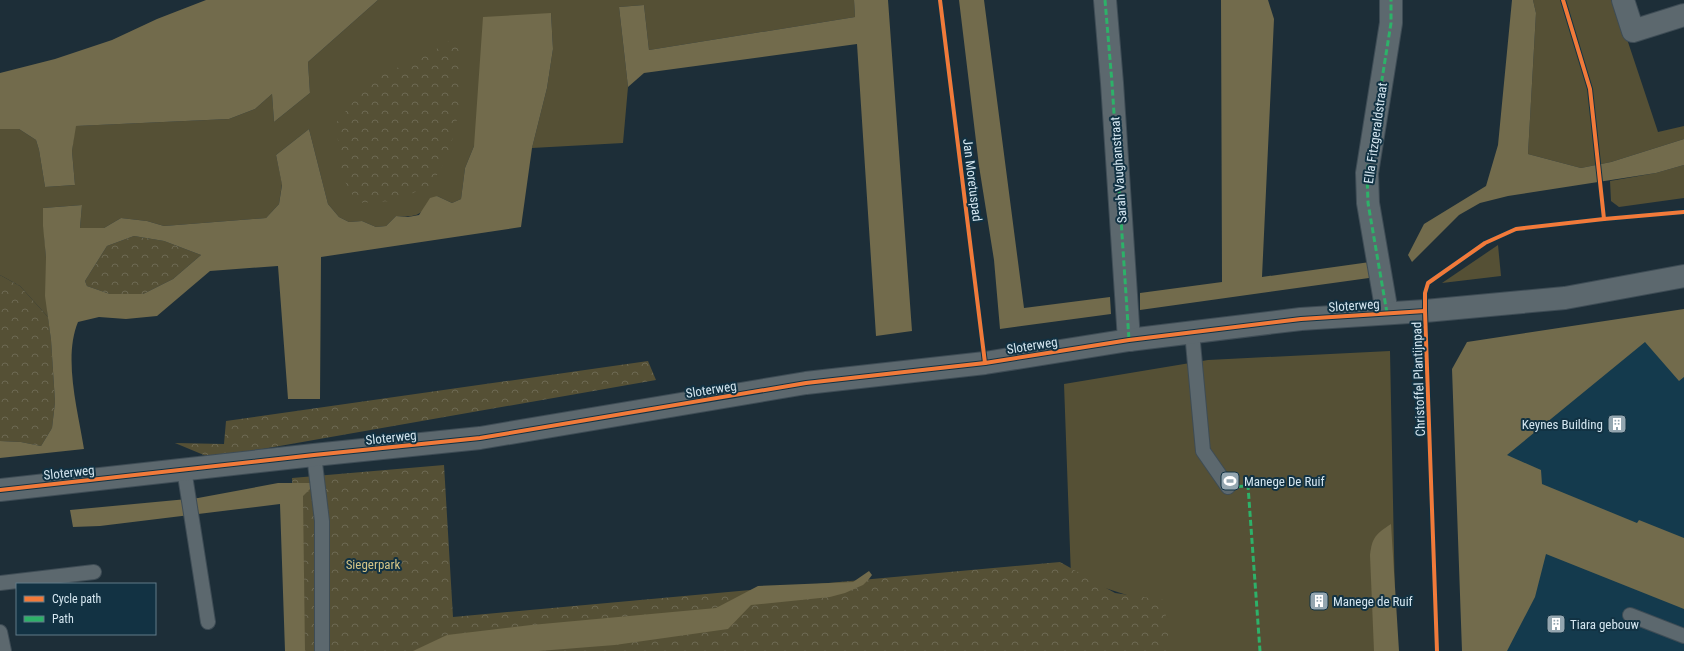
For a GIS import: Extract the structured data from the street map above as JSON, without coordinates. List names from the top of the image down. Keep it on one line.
{"streets":{"street":["Ella Fitzgeraldstraat","Sarah Vaughanstraat","Sloterweg"],"cycle path":["Jan Moretuspad","Christoffel Plantijnpad"]},"crossings":[["Ella Fitzgeraldstraat","Sloterweg"],["Sarah Vaughanstraat","Sloterweg"]],"parks":["Siegerpark"],"places":{"building":["Keynes Building","Manege de Ruif","Tiara gebouw"],"sports":["Manege De Ruif"]},"legend":["Cycle path","Path"]}
